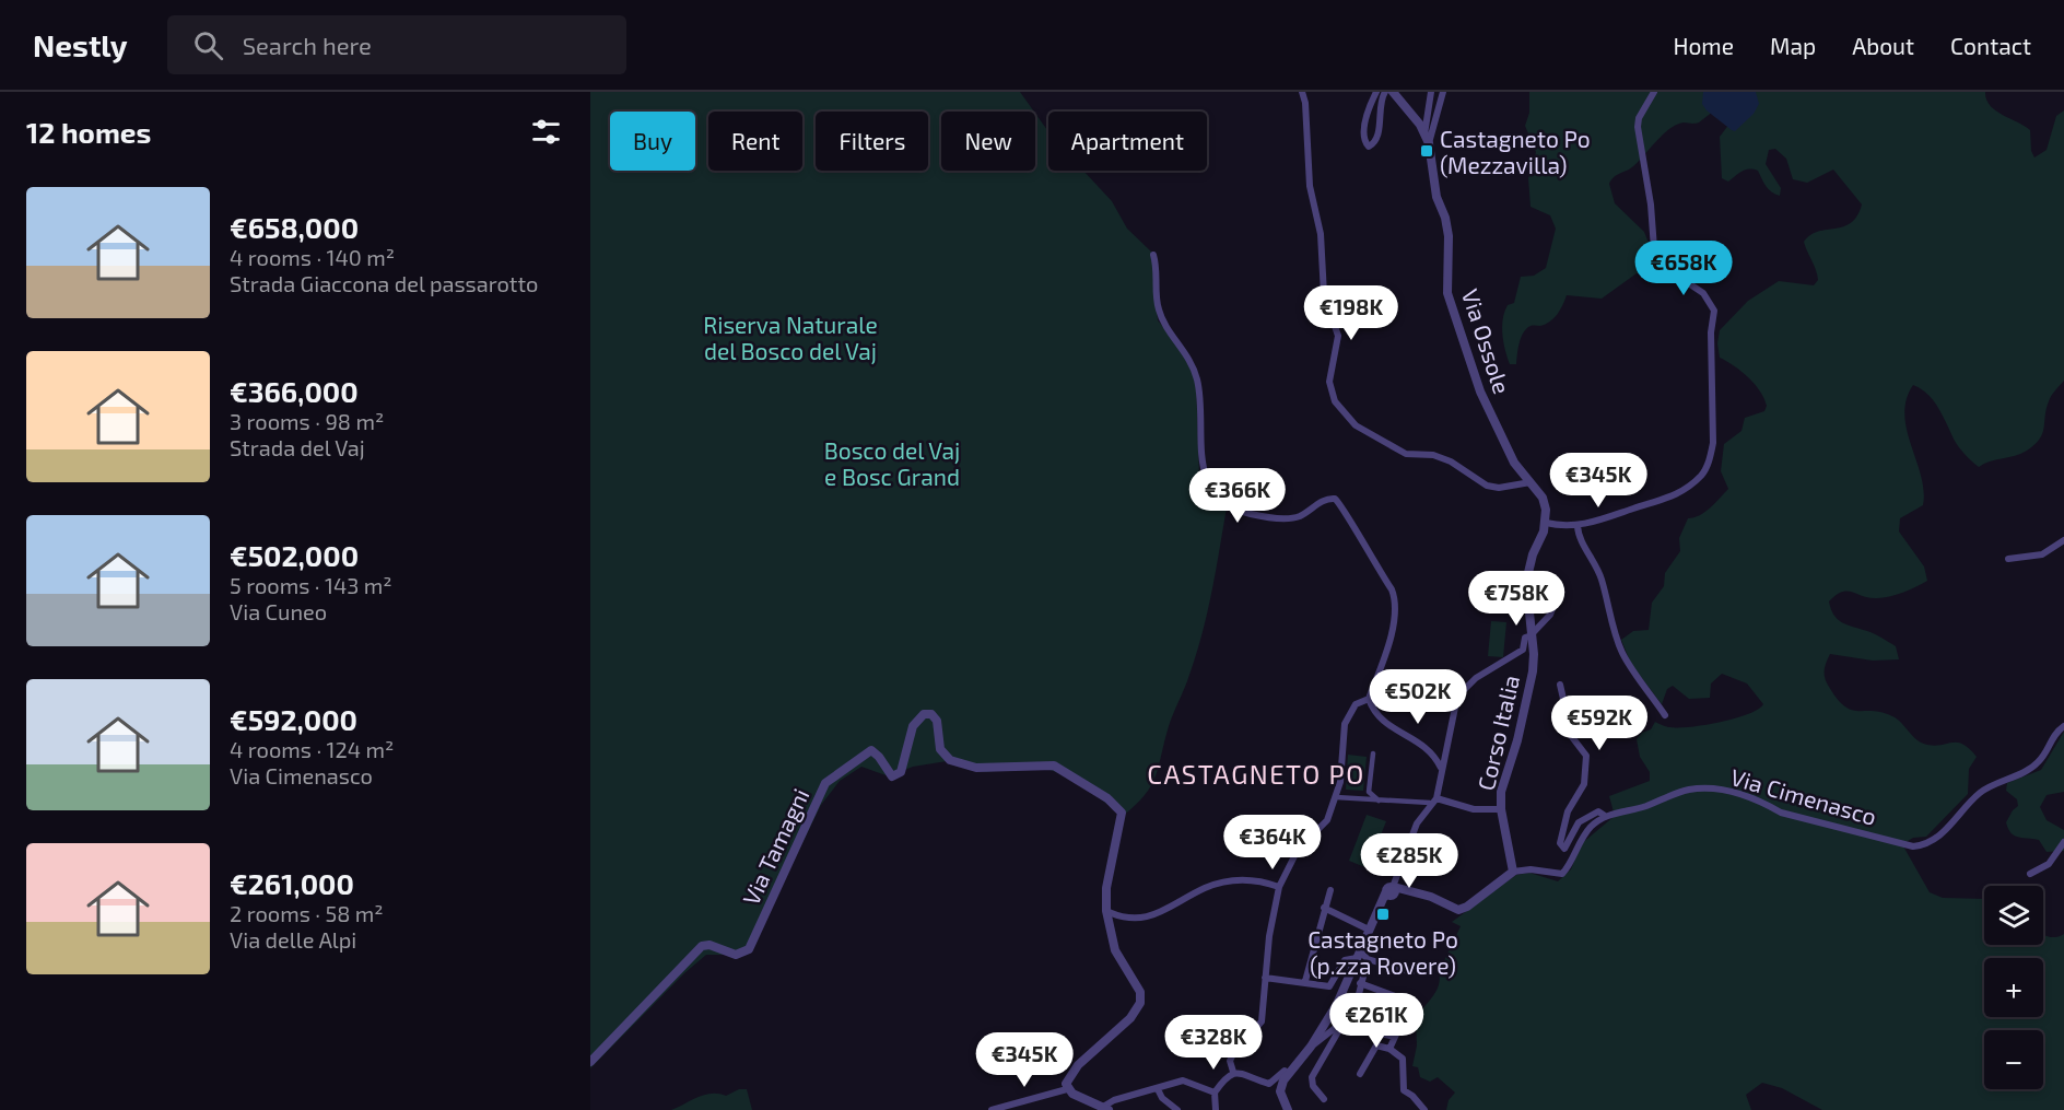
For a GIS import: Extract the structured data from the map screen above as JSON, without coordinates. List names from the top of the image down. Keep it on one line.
{"streets":{"street":["Via Ossole","Corso Italia","Via Cimenasco","Via Tamagni"]},"crossings":[["Via Ossole","Corso Italia"]],"districts":["CASTAGNETO PO"],"parks":["Riserva Naturale del Bosco del Vaj","Bosco del Vaj e Bosc Grand"],"places":{"transit":["Castagneto Po (Mezzavilla)","Castagneto Po (p.zza Rovere)"]},"page":{"header":"Nestly","search":"Search here","nav":["Home","Map","About","Contact"],"heading":"12 homes","chip":["Buy","Rent","Filters","New","Apartment"],"list":[{"name":"€658,000","note":"4 rooms · 140 m² · Strada Giaccona del passarotto"},{"name":"€366,000","note":"3 rooms · 98 m² · Strada del Vaj"},{"name":"€502,000","note":"5 rooms · 143 m² · Via Cuneo"},{"name":"€592,000","note":"4 rooms · 124 m² · Via Cimenasco"},{"name":"€261,000","note":"2 rooms · 58 m² · Via delle Alpi"}],"price":["€658K","€198K","€345K","€366K","€758K","€502K","€592K","€364K","€285K","€261K","€328K","€345K"],"map_buttons":["+","−"]}}
